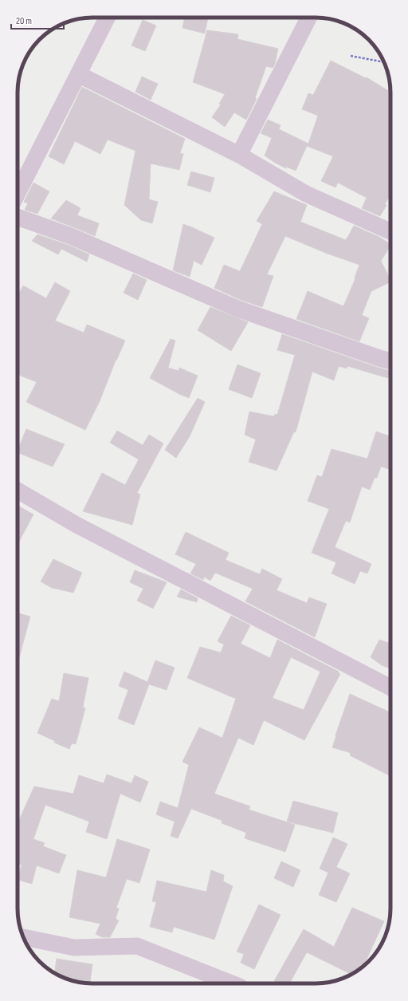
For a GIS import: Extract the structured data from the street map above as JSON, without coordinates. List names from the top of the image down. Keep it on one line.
{"scale_bar":"20 m"}
